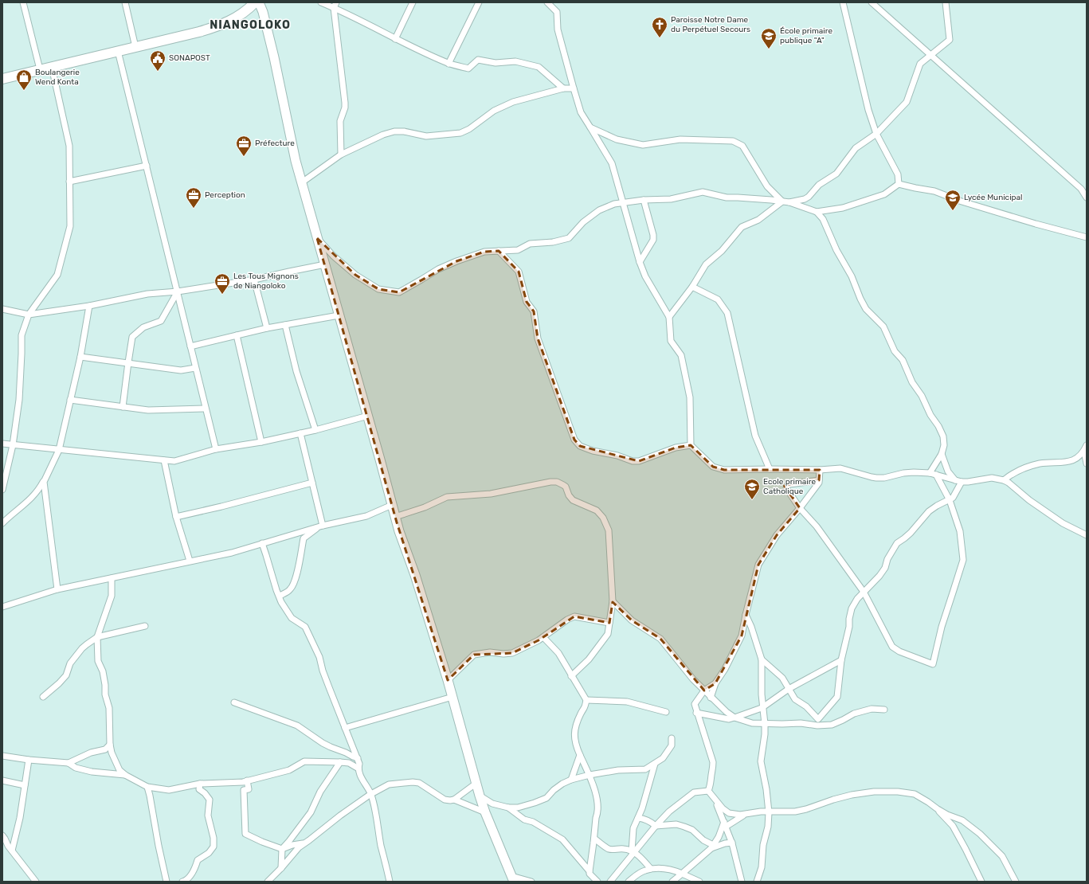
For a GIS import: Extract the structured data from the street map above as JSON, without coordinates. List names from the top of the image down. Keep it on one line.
{"districts":["NIANGOLOKO"],"places":{"church":["Paroisse Notre Dame du Perpétuel Secours"],"school or university":["École primaire publique \"A\"","Lycée Municipal","Ecole primaire Catholique"],"public building":["SONAPOST"],"shop":["Boulangerie Wend Konta"],"office":["Préfecture","Perception","Les Tous Mignons de Niangoloko"]}}
